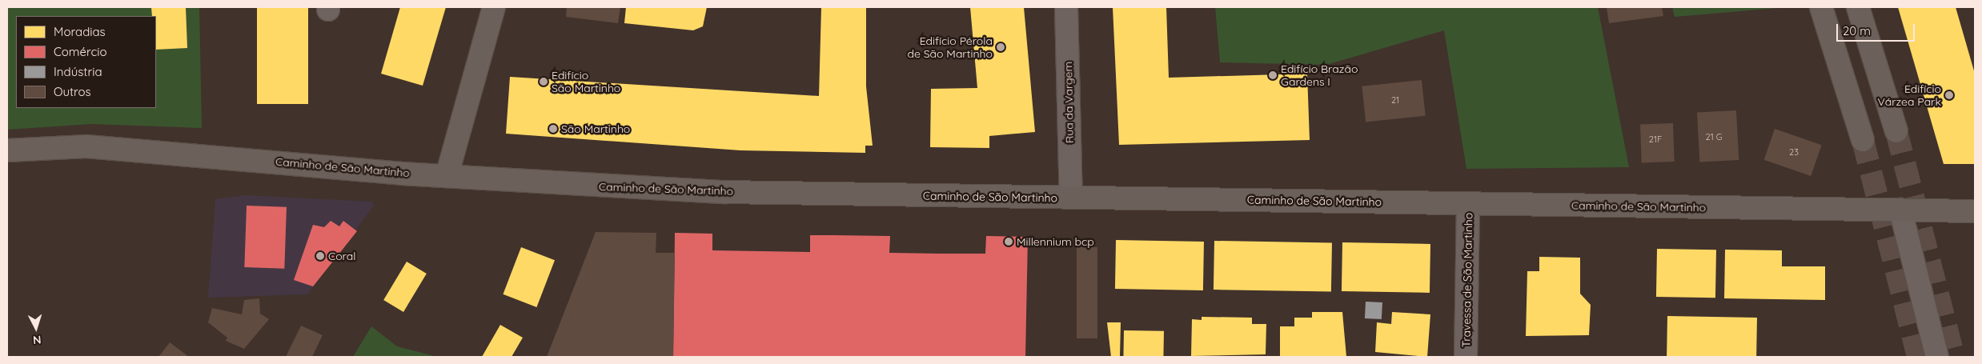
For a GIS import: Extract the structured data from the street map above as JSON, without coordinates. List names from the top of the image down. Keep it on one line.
{"streets":{"main road":["Caminho de São Martinho"],"street":["Rua da Vargem","Travessa de São Martinho"]},"crossings":[["Rua da Vargem","Caminho de São Martinho"],["Caminho de São Martinho","Travessa de São Martinho"]],"places":["Edifício Pérola de São Martinho","Edifício Brazão Gardens I","Edifício São Martinho","Edifício Várzea Park","São Martinho","Millennium bcp","Coral"],"house_numbers":["21","21 G","21F","23"],"legend":["Moradias","Comércio","Indústria","Outros"],"scale_bar":"20 m","north":"bottom"}
